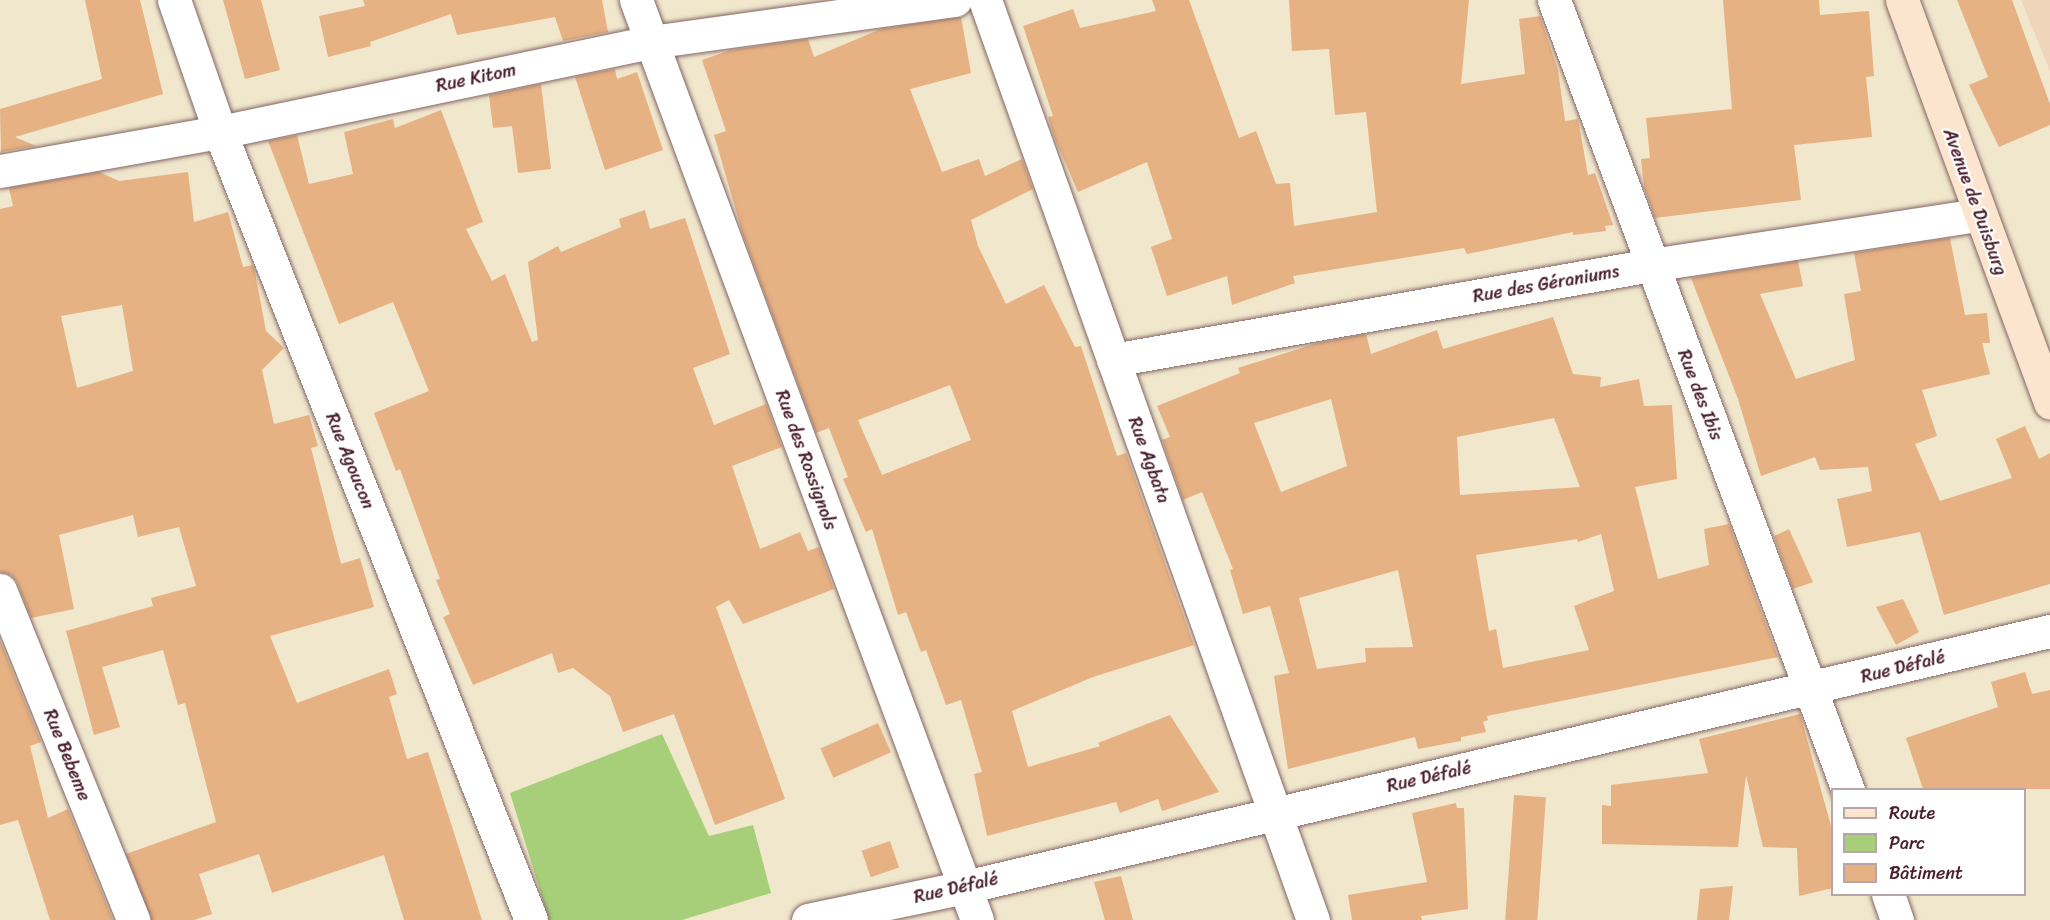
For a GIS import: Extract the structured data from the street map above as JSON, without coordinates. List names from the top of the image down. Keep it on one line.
{"streets":{"street":["Rue Kitom","Avenue de Duisburg","Rue des Géraniums","Rue des Ibis","Rue des Rossignols","Rue Agbata","Rue Agoucon","Rue Défalé","Rue Bebeme"]},"crossings":[["Rue Kitom","Rue des Rossignols"],["Rue Kitom","Rue Agoucon"],["Avenue de Duisburg","Rue des Géraniums"],["Rue des Géraniums","Rue des Ibis"],["Rue des Géraniums","Rue Agbata"],["Rue des Ibis","Rue Défalé"],["Rue des Rossignols","Rue Défalé"],["Rue Agbata","Rue Défalé"]],"legend":["Route","Parc","Bâtiment"]}
